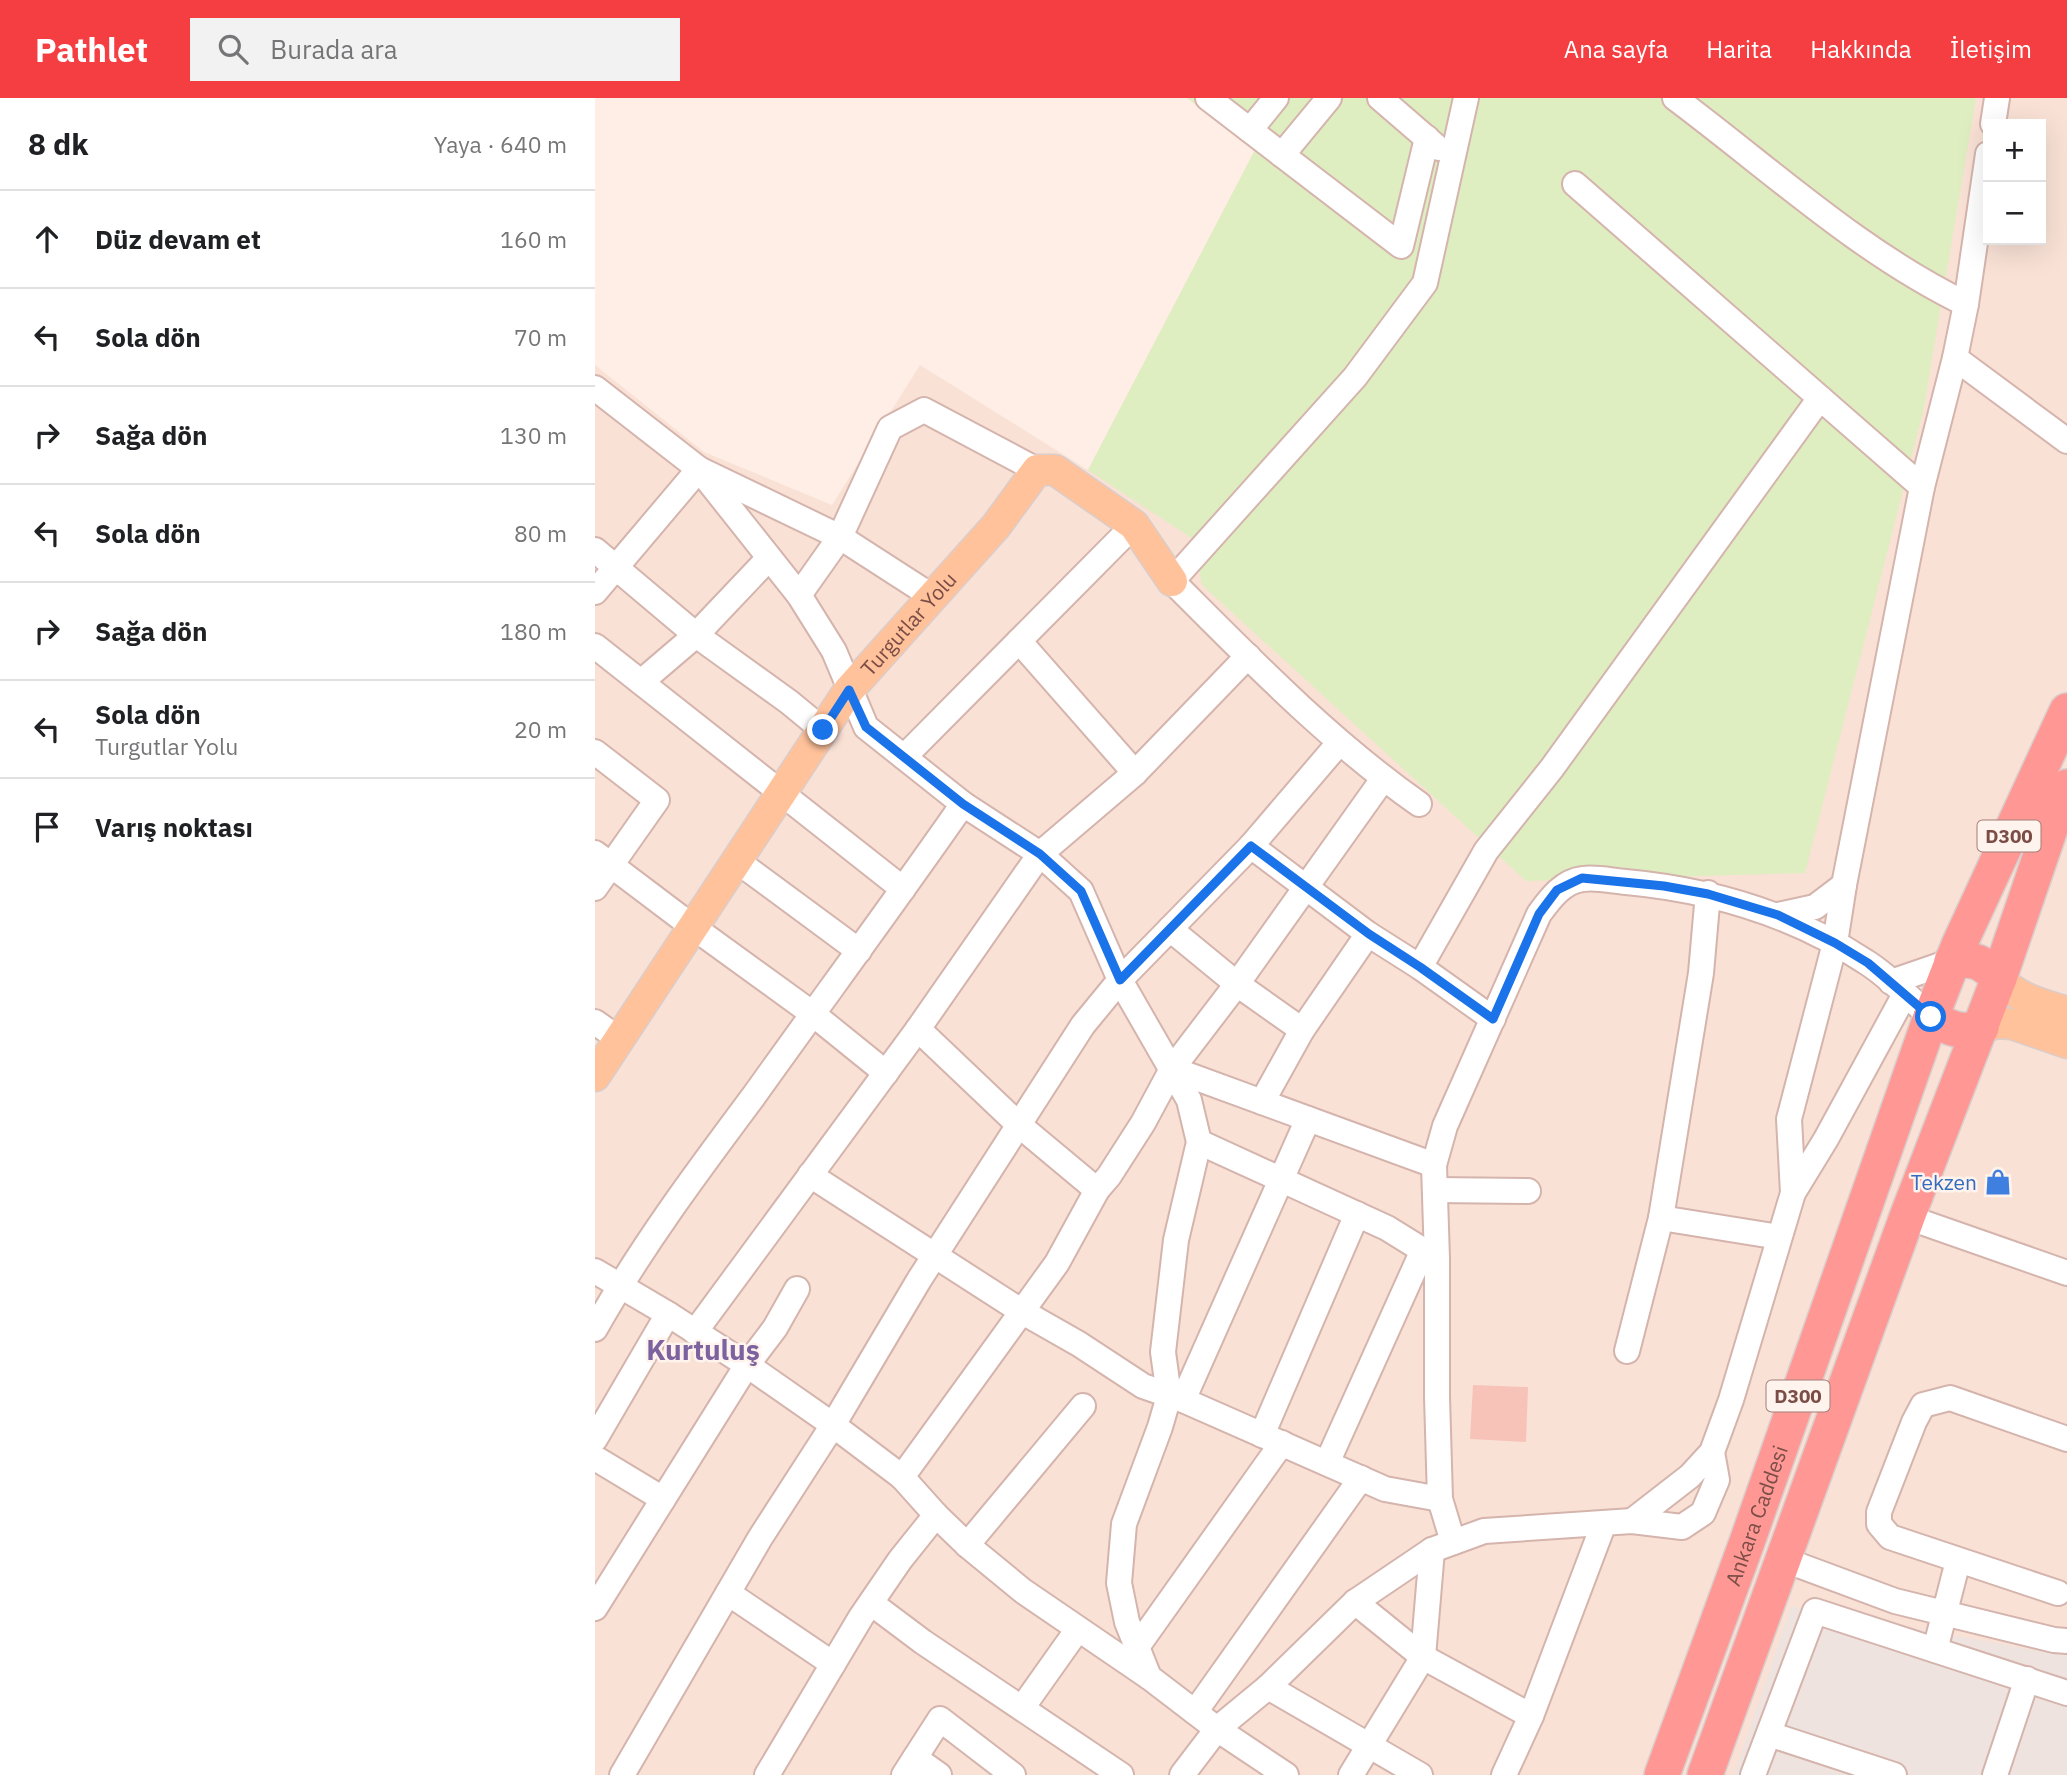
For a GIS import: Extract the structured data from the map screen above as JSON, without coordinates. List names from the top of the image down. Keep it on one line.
{"streets":{"highway":["D300","Ankara Caddesi"],"main road":["Turgutlar Yolu"]},"districts":["Kurtuluş"],"places":{"shop":["Tekzen"]},"page":{"header":"Pathlet","search":"Burada ara","nav":["Ana sayfa","Harita","Hakkında","İletişim"],"heading":["8 dk","Yaya · 640 m"],"map_buttons":["+","−"],"list":[["Düz devam et","160 m"],["Sola dön","70 m"],["Sağa dön","130 m"],["Sola dön","80 m"],["Sağa dön","180 m"],["Sola dön","Turgutlar Yolu","20 m"],"Varış noktası"]}}
